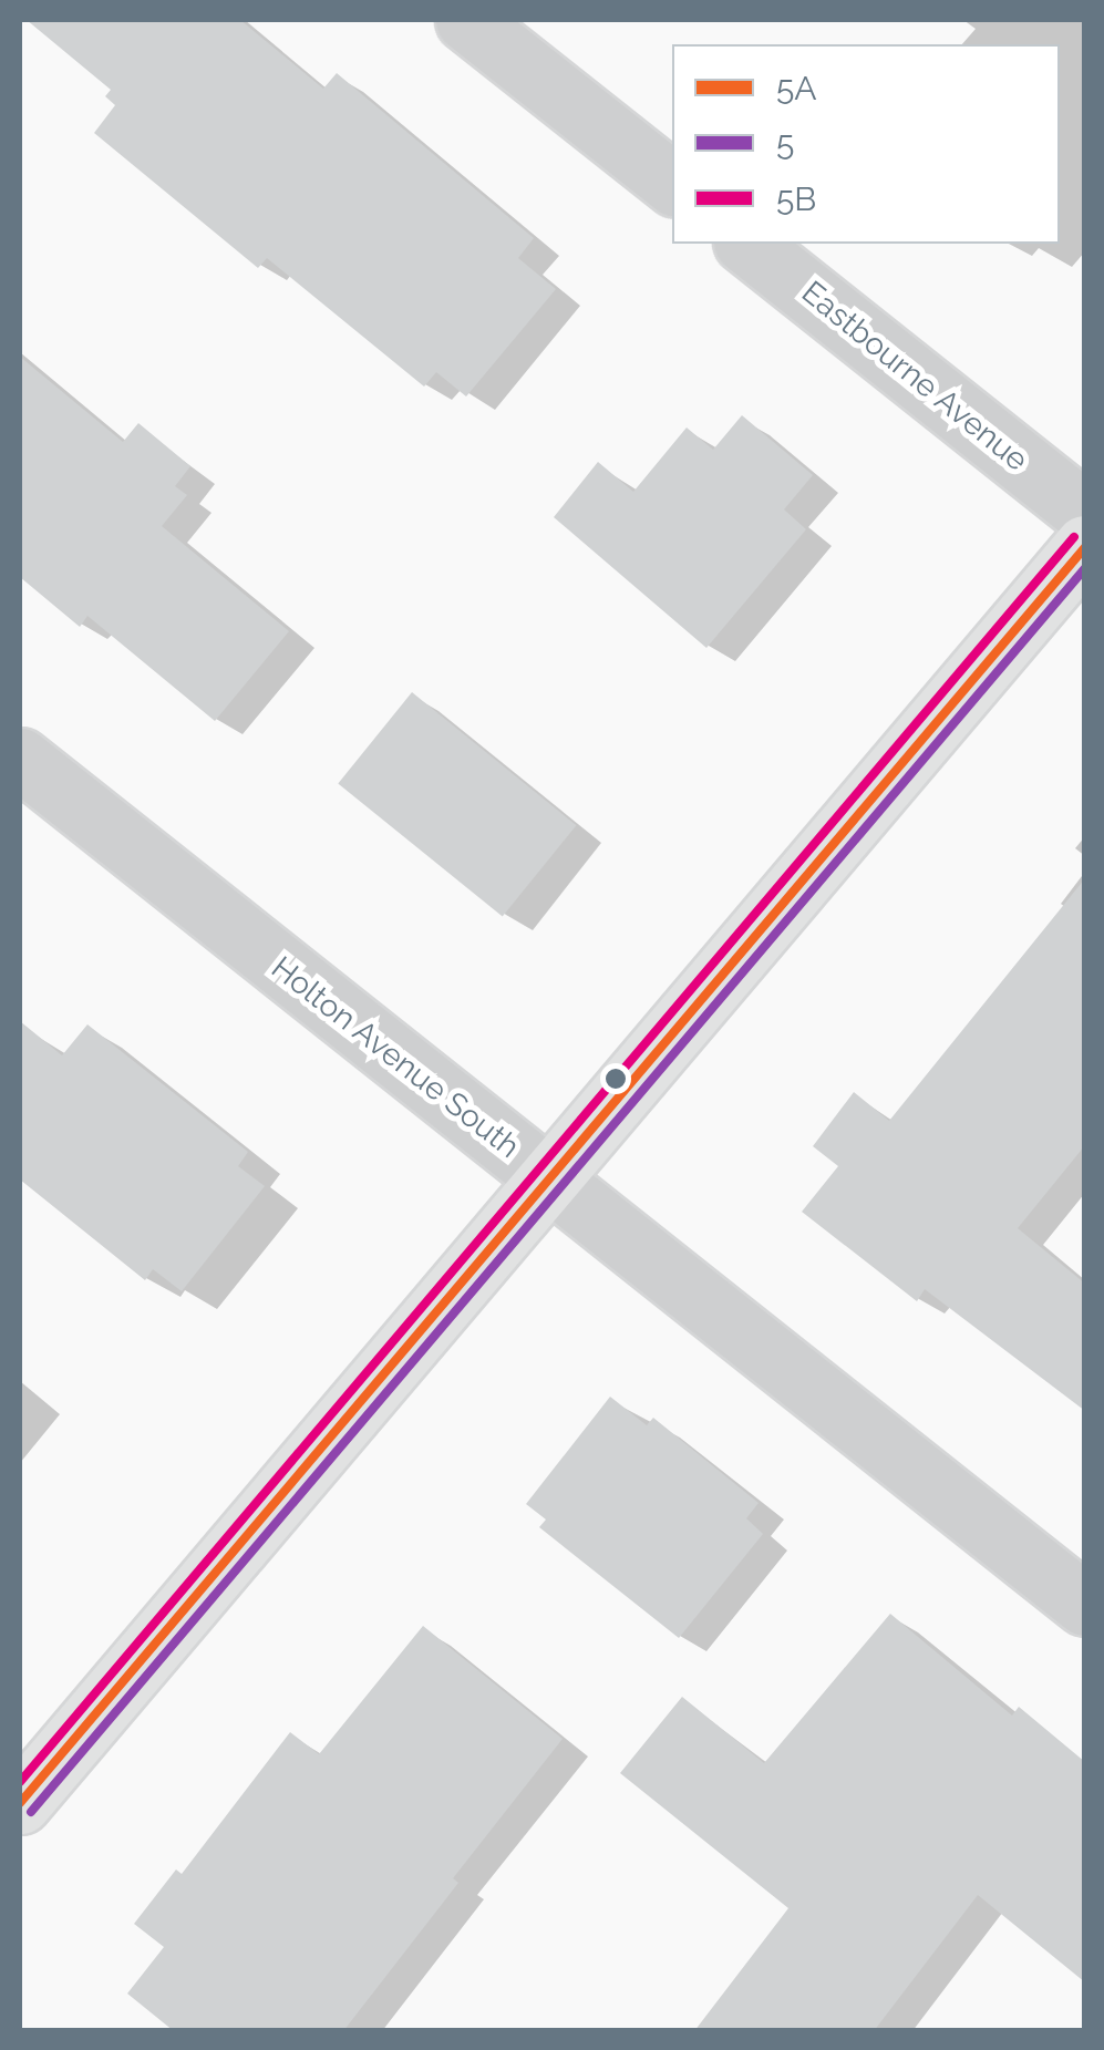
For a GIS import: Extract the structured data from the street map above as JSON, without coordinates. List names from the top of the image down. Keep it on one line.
{"streets":{"street":["Eastbourne Avenue","Holton Avenue South"]},"lines":["transit line 5B","transit line 5A","transit line 5"],"legend":["5A","5","5B"]}
